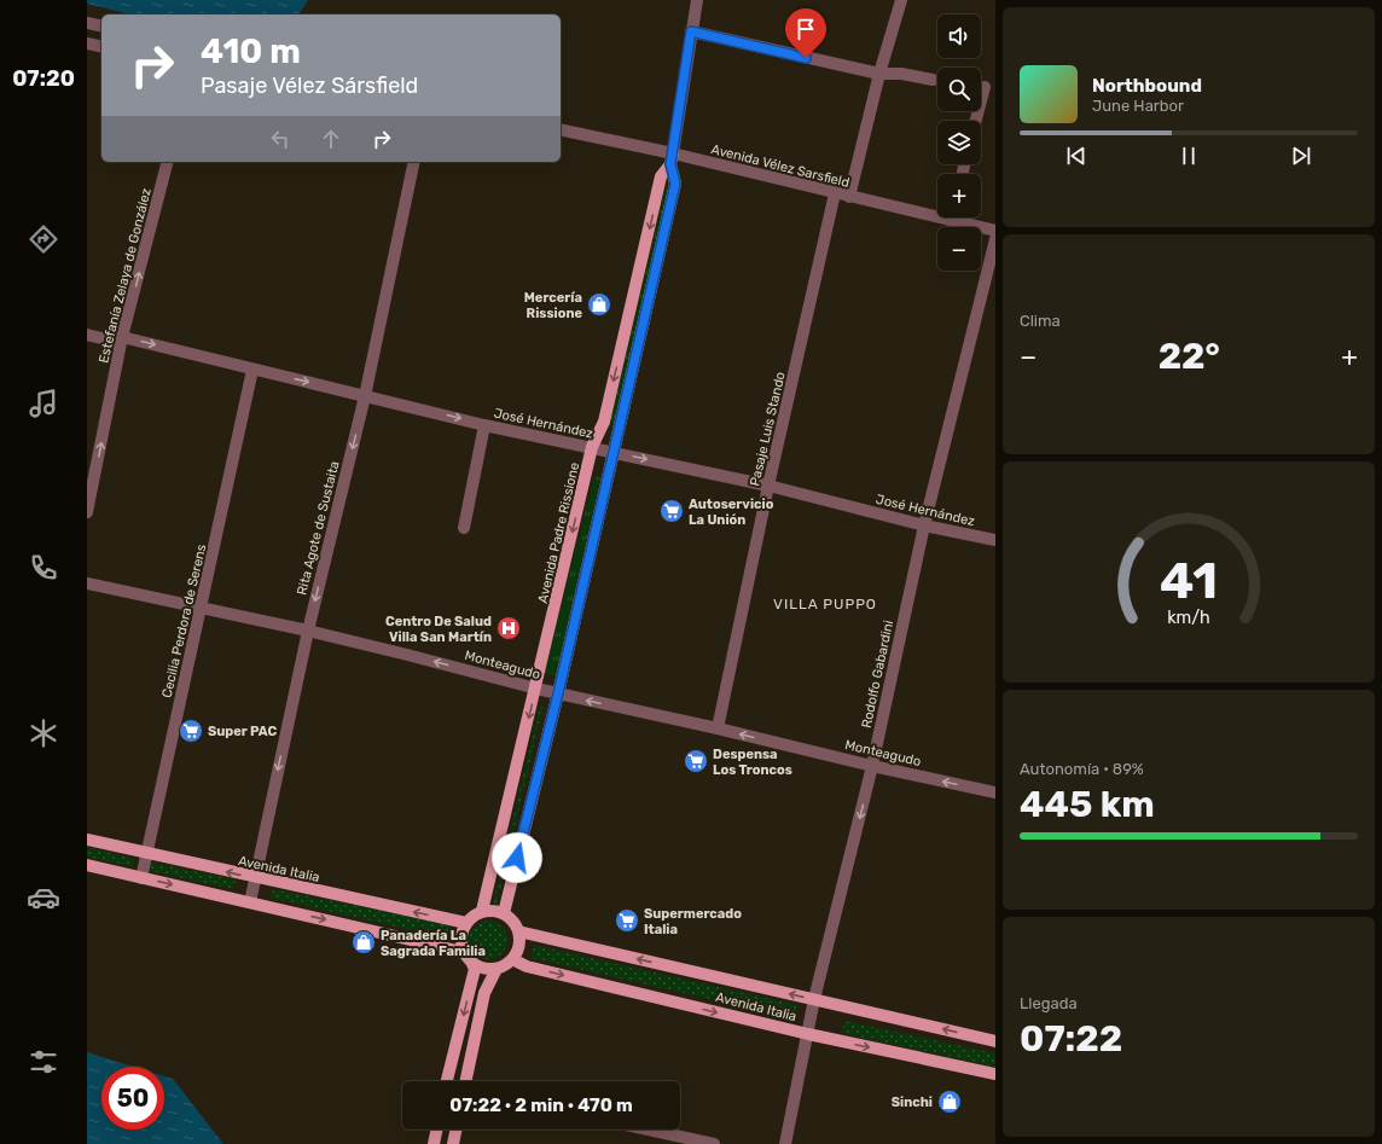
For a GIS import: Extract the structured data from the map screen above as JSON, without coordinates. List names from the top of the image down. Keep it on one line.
{"streets":{"main road":["Avenida Padre Rissione","Avenida Italia"],"street":["Avenida Vélez Sarsfield","Estefanía Zelaya de González","José Hernández","Pasaje Luis Stando","Rita Agote de Sustaita","Cecilia Perdora de Serens","Monteagudo","Rodolfo Gabardini"]},"crossings":[["Avenida Vélez Sarsfield","Pasaje Luis Stando"],["Avenida Vélez Sarsfield","Avenida Padre Rissione"],["Estefanía Zelaya de González","José Hernández"],["José Hernández","Pasaje Luis Stando"],["José Hernández","Rita Agote de Sustaita"],["José Hernández","Avenida Padre Rissione"],["José Hernández","Cecilia Perdora de Serens"],["José Hernández","Rodolfo Gabardini"],["Pasaje Luis Stando","Monteagudo"],["Rita Agote de Sustaita","Monteagudo"],["Rita Agote de Sustaita","Avenida Italia"],["Avenida Padre Rissione","Monteagudo"],["Avenida Padre Rissione","Avenida Italia"],["Cecilia Perdora de Serens","Monteagudo"],["Cecilia Perdora de Serens","Avenida Italia"],["Monteagudo","Rodolfo Gabardini"],["Rodolfo Gabardini","Avenida Italia"]],"one_way":["Estefanía Zelaya de González","José Hernández","Rita Agote de Sustaita","Avenida Padre Rissione","Monteagudo"],"districts":["VILLA PUPPO"],"places":{"shop":["Mercería Rissione","Panadería La Sagrada Familia","Sinchi"],"supermarket":["Autoservicio La Unión","Super PAC","Despensa Los Troncos","Supermercado Italia"],"hospital":["Centro De Salud Villa San Martín"]},"page":{"tabs":"07:20","map_buttons":["+","−"],"turn":["410 m","Pasaje Vélez Sársfield"],"song":["Northbound","June Harbor"],"tile":["Clima",["Autonomía · 89%","445 km"],["Llegada","07:22"]],"heat":["−","22°","+"],"limit":"50","trip":"07:22 · 2 min · 470 m","gauge":["41","km/h"]}}
